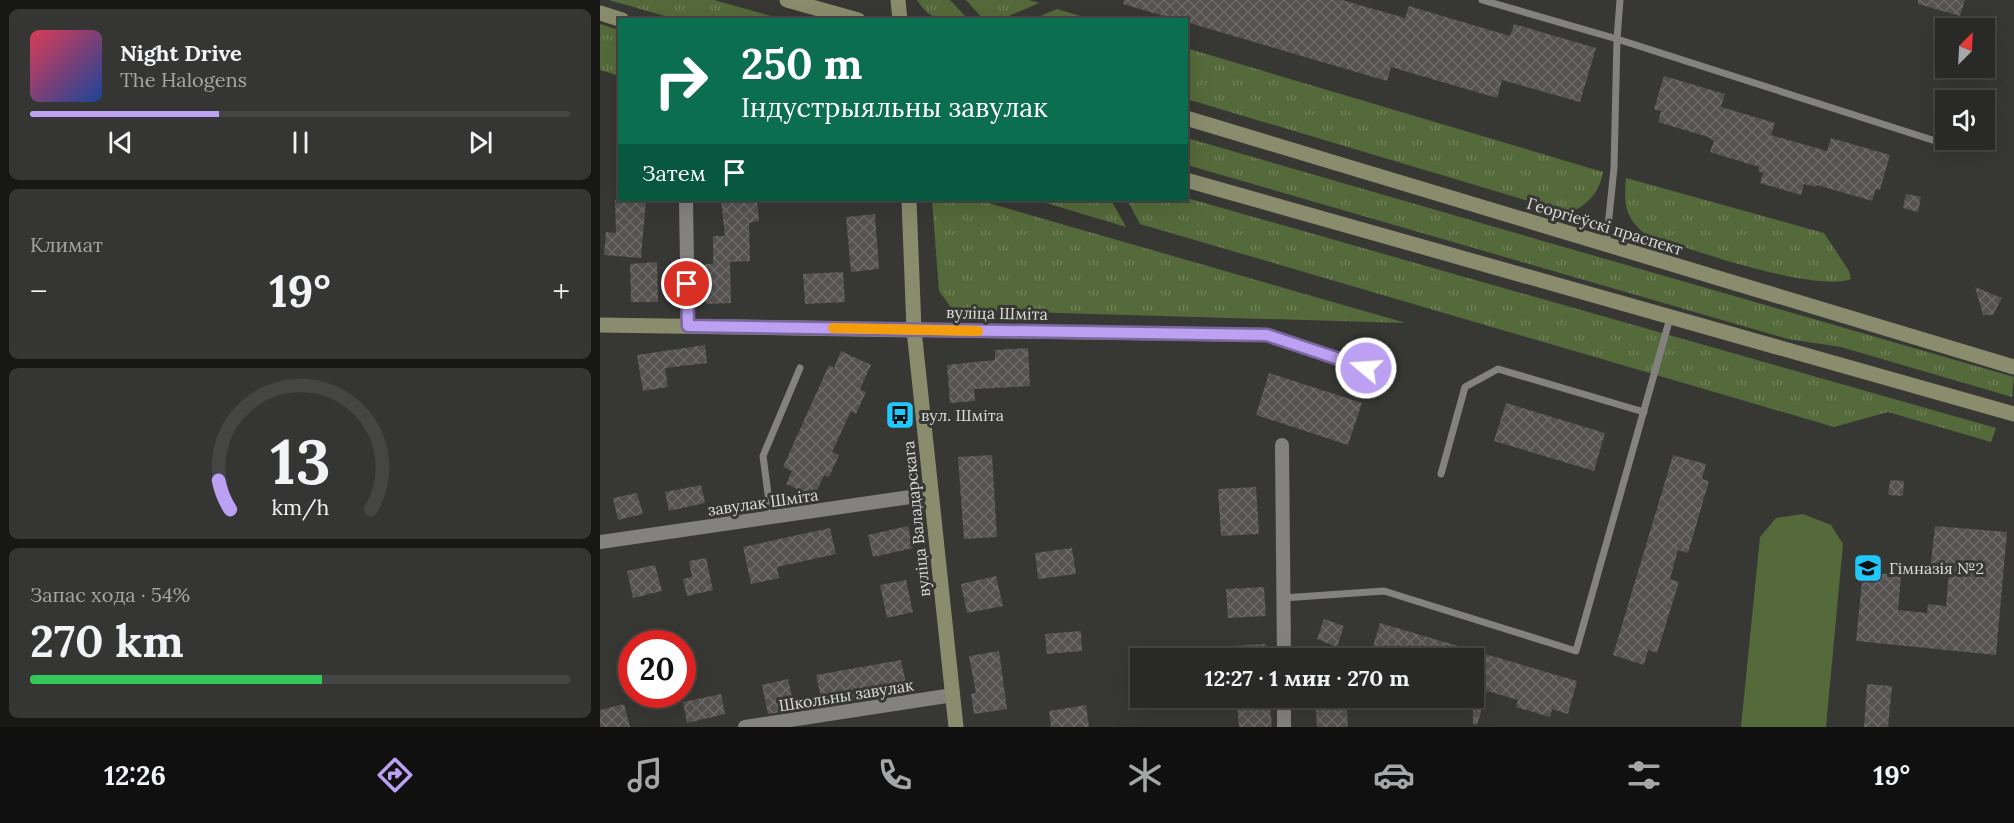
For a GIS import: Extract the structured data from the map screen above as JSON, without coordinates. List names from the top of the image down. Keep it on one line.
{"streets":{"main road":["Георгіеўскі праспект","вуліца Шміта","вуліца Валадарскага"],"street":["завулак Шміта","Школьны завулак"]},"crossings":[["вуліца Шміта","вуліца Валадарскага"],["завулак Шміта","вуліца Валадарскага"],["вуліца Валадарскага","Школьны завулак"]],"places":{"bus stop":["вул. Шміта"],"school or university":["Гімназія №2"]},"north":"top right","page":{"turn":["250 m","Індустрыяльны завулак"],"song":["Night Drive","The Halogens"],"then":"Затем","tile":["Климат",["Запас хода · 54%","270 km"]],"heat":["−","19°","+"],"limit":"20","trip":"12:27 · 1 мин · 270 m","tabs":["12:26","19°"],"gauge":["13","km/h"]}}
